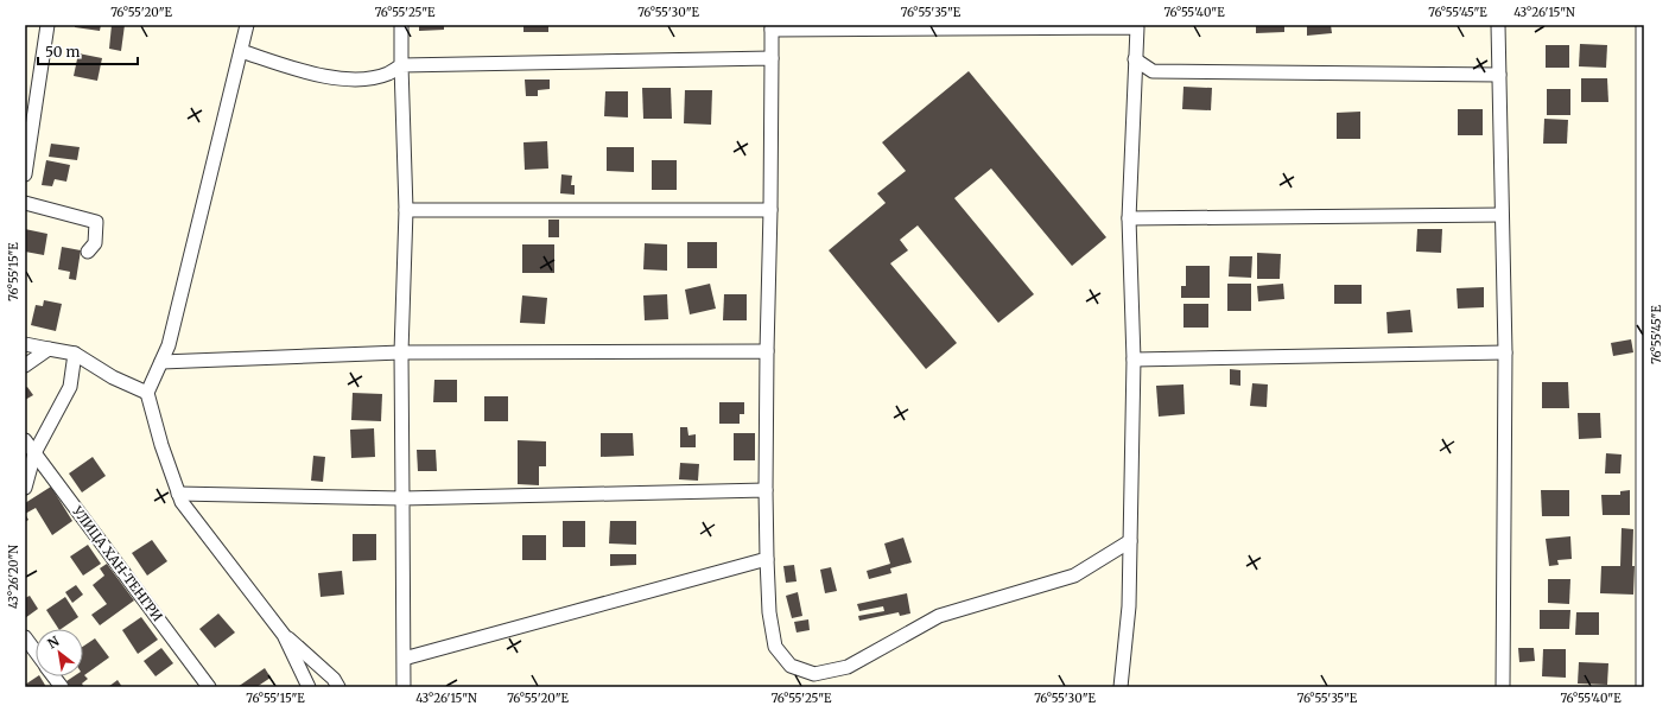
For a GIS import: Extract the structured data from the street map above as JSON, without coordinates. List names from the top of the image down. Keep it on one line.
{"streets":{"street":["УЛИЦА ХАН-ТЕНГРИ"]},"scale_bar":"50 m","north":"top left","coordinates":["76°55'20\"E","76°55'25\"E","76°55'30\"E","76°55'35\"E","76°55'40\"E","76°55'45\"E","43°26'15\"N","76°55'15\"E","43°26'20\"N"]}
